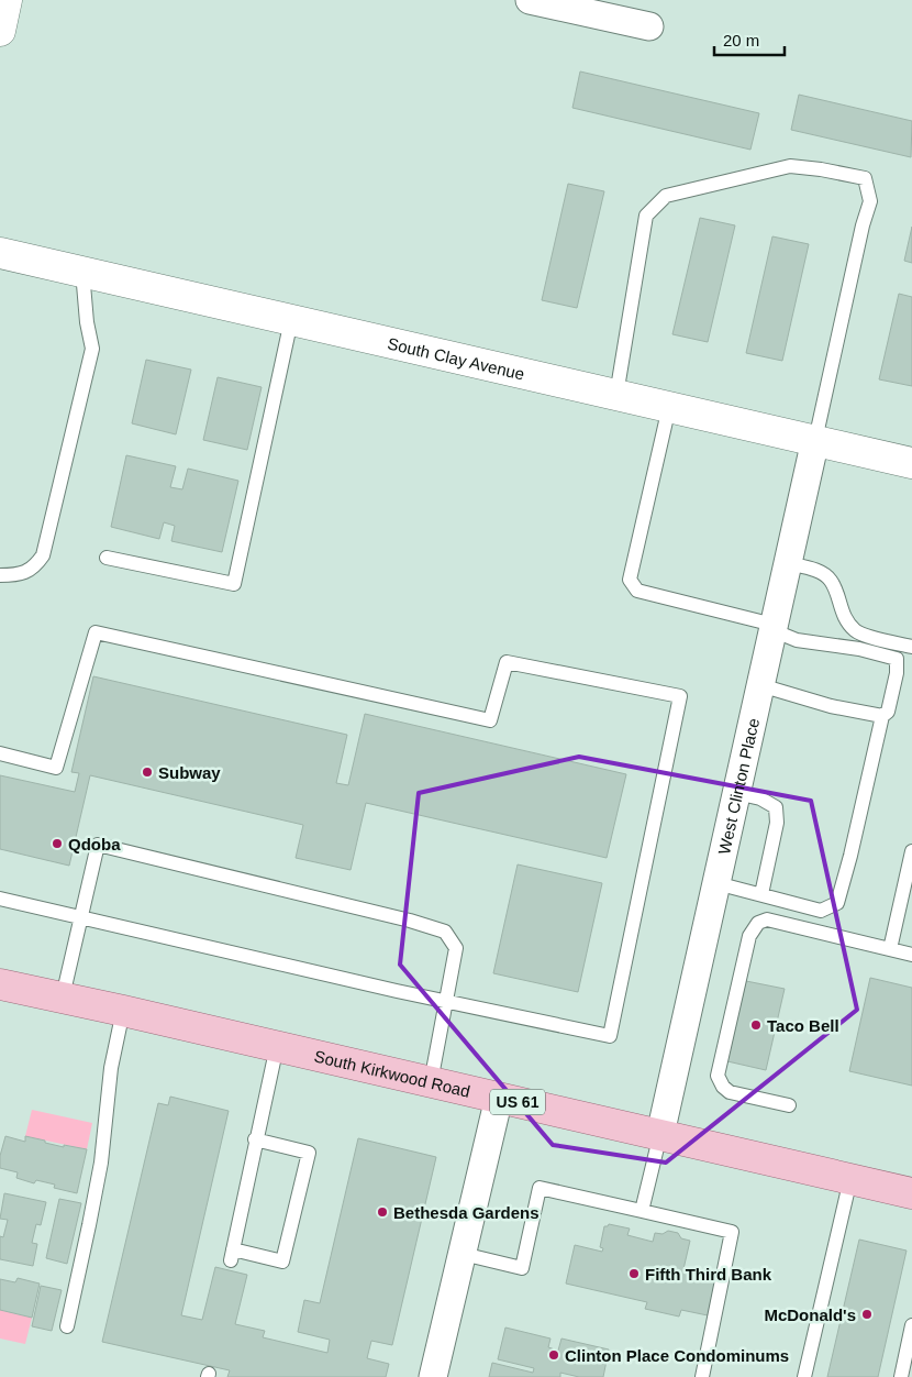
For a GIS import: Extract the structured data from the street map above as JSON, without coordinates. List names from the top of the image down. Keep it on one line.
{"streets":{"main road":["South Kirkwood Road","US 61"],"street":["South Clay Avenue","West Clinton Place"]},"crossings":[["South Clay Avenue","West Clinton Place"],["West Clinton Place","South Kirkwood Road"]],"places":["Subway","Qdoba","Taco Bell","Bethesda Gardens","Fifth Third Bank","McDonald's","Clinton Place Condominums"],"scale_bar":"20 m"}
